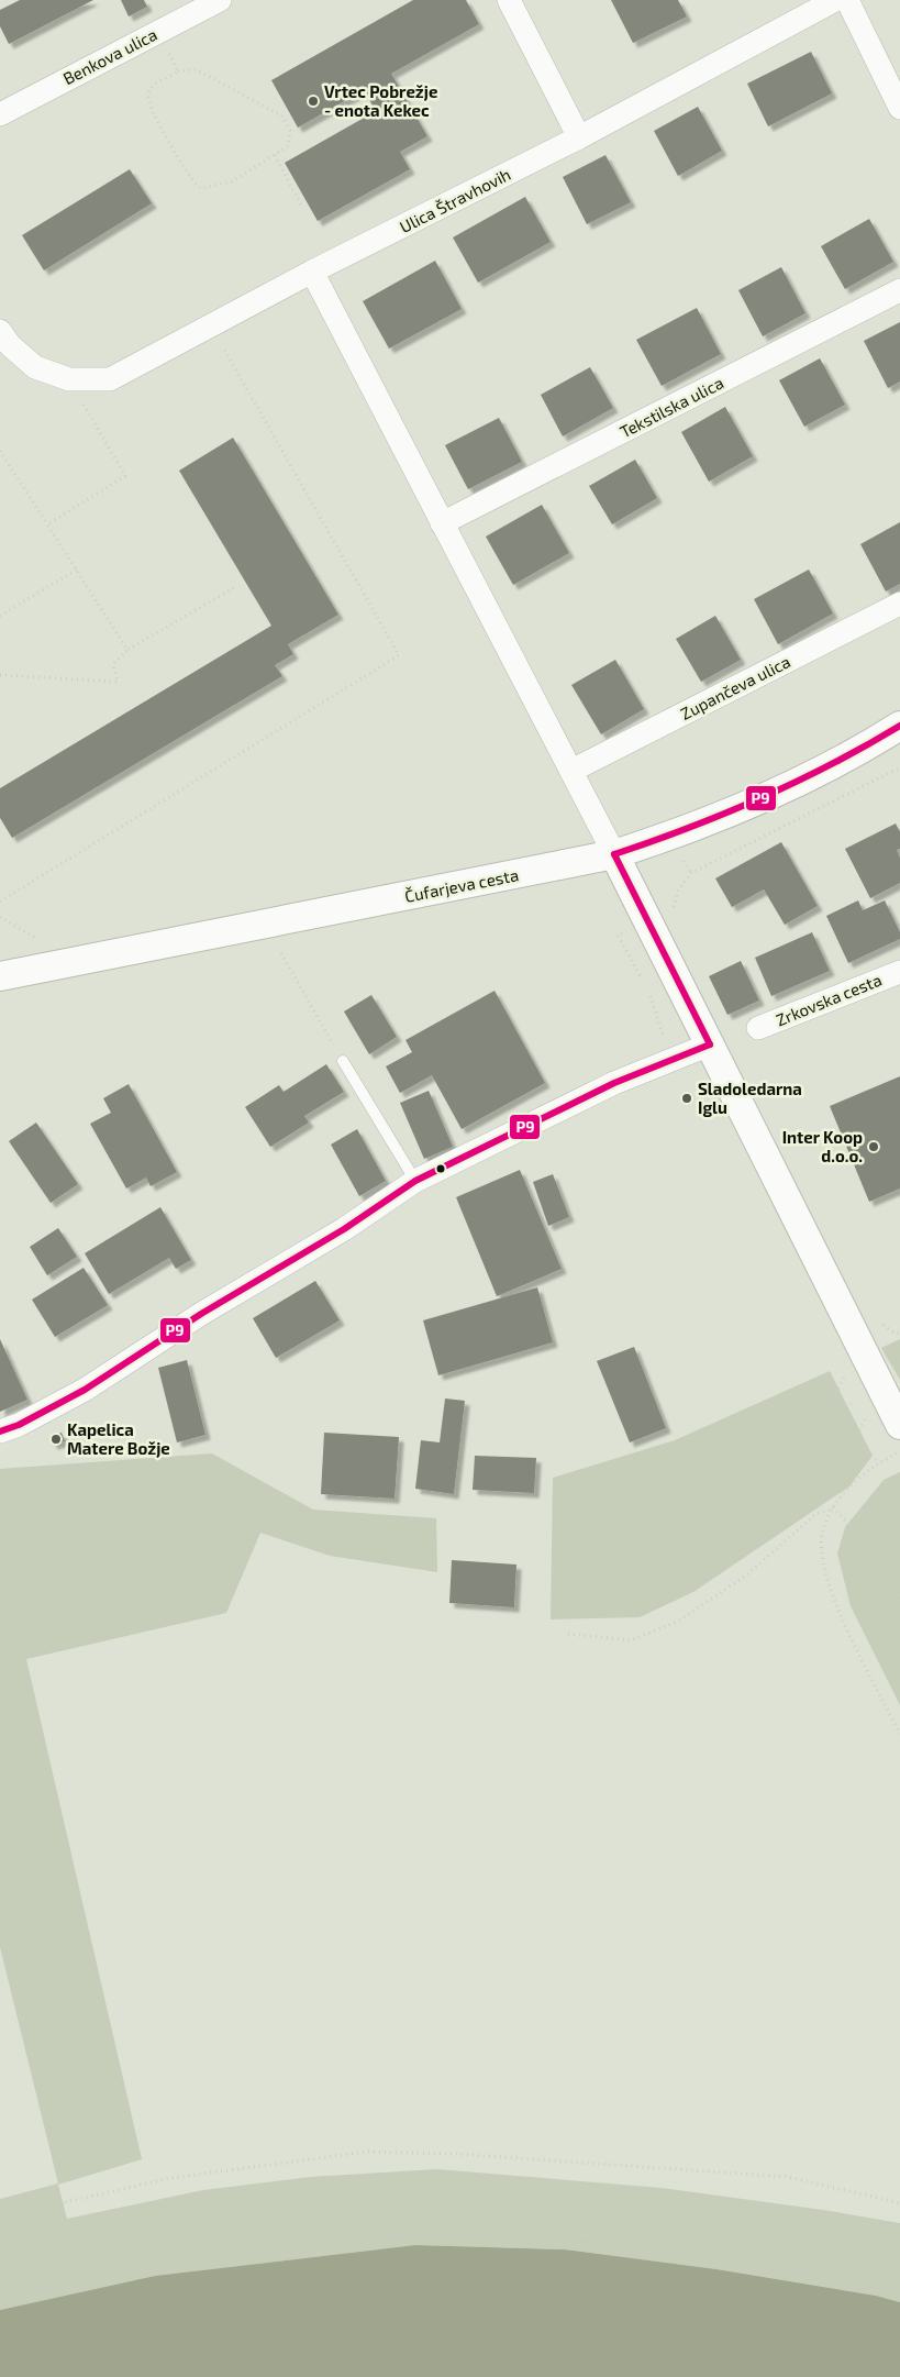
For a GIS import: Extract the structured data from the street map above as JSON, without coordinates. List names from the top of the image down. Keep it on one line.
{"streets":{"street":["Benkova ulica","Ulica Štravhovih","Tekstilska ulica","Zupančeva ulica","Čufarjeva cesta","Zrkovska cesta"]},"places":["Vrtec Pobrežje - enota Kekec","Sladoledarna Iglu","Inter Koop d.o.o.","Kapelica Matere Božje"],"lines":["transit line P9"]}
